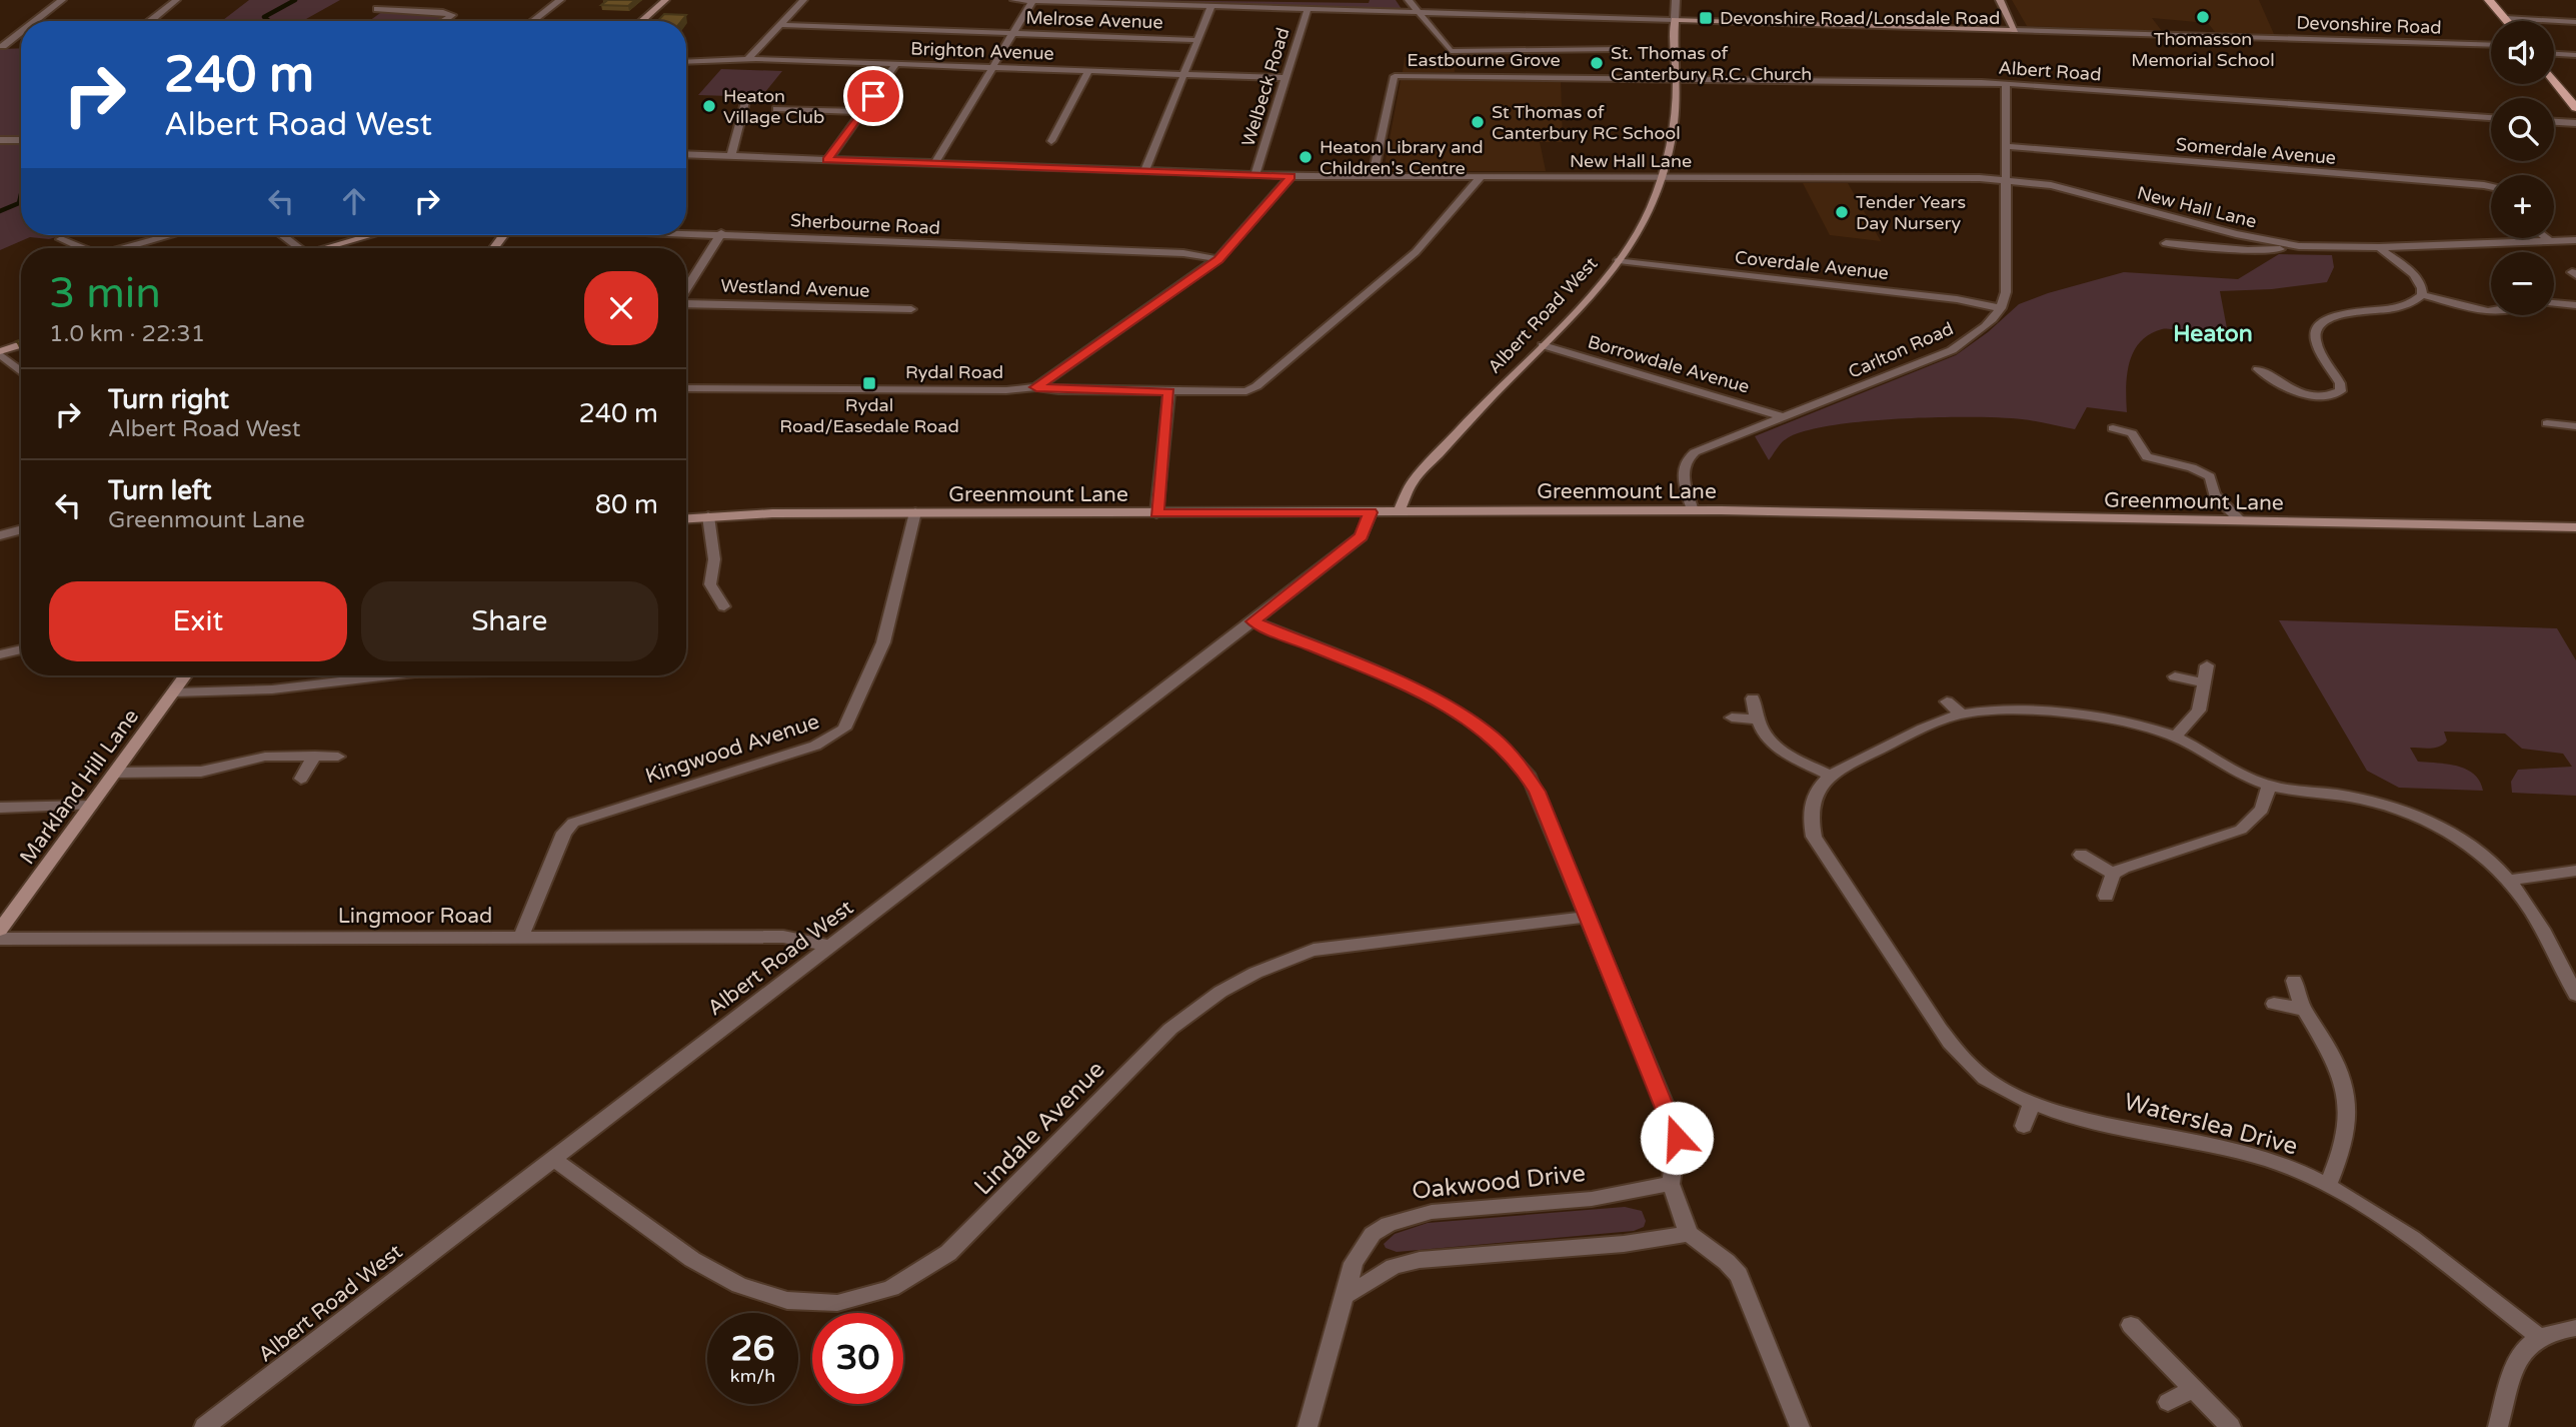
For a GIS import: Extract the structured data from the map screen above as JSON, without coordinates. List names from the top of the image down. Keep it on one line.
{"streets":{"street":["Melrose Avenue","Devonshire Road","Brighton Avenue","Eastbourne Grove","Albert Road","Welbeck Road","Somerdale Avenue","New Hall Lane","Sherbourne Road","Coverdale Avenue","Westland Avenue","Albert Road West","Carlton Road","Borrowdale Avenue","Rydal Road","Greenmount Lane","Kingwood Avenue","Markland Hill Lane","Lingmoor Road","Waterslea Drive","Lindale Avenue","Oakwood Drive"]},"crossings":[["Devonshire Road","Welbeck Road"],["Devonshire Road","Albert Road West"],["Brighton Avenue","Welbeck Road"],["Eastbourne Grove","Albert Road"],["Eastbourne Grove","New Hall Lane"],["Eastbourne Grove","Albert Road West"],["Albert Road","Albert Road West"],["Welbeck Road","New Hall Lane"],["New Hall Lane","Albert Road West"],["New Hall Lane","Rydal Road"],["Coverdale Avenue","Albert Road West"],["Coverdale Avenue","Carlton Road"],["Albert Road West","Borrowdale Avenue"],["Albert Road West","Greenmount Lane"],["Albert Road West","Lingmoor Road"],["Albert Road West","Lindale Avenue"],["Carlton Road","Borrowdale Avenue"],["Carlton Road","Greenmount Lane"],["Greenmount Lane","Kingwood Avenue"],["Kingwood Avenue","Lingmoor Road"]],"districts":["Heaton"],"places":{"other":["Thomasson Memorial School","St. Thomas of Canterbury R.C. Church","Heaton Village Club","St Thomas of Canterbury RC School","Heaton Library and Children's Centre","Tender Years Day Nursery"],"transit":["Devonshire Road/Lonsdale Road","Rydal Road/Easedale Road"]},"page":{"map_buttons":["+","−"],"turn":["240 m","Albert Road West"],"heading":["3 min","1.0 km · 22:31"],"list":[{"name":"Turn right","note":"Albert Road West","value":"240 m"},{"name":"Turn left","note":"Greenmount Lane","value":"80 m"}],"buttons":["Exit","Share"],"speed":"26 km/h","limit":"30"}}
